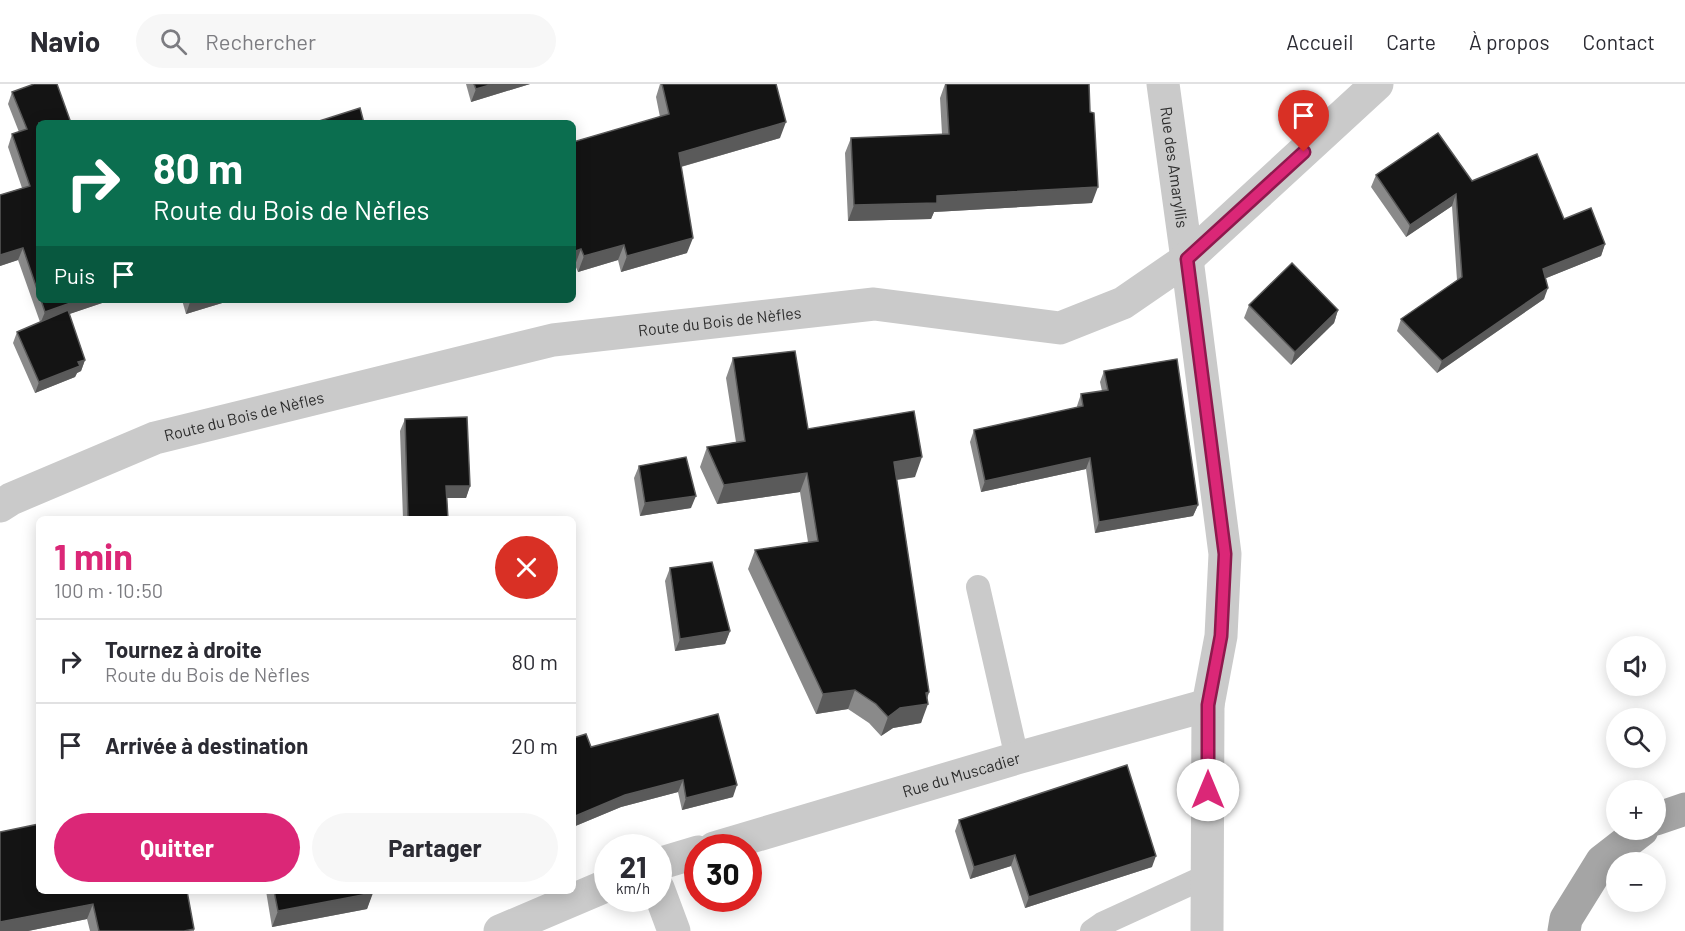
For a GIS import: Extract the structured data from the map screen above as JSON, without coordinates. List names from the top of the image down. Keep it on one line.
{"streets":{"street":["Rue des Amaryllis","Route du Bois de Nèfles","Rue du Muscadier"]},"crossings":[["Rue des Amaryllis","Route du Bois de Nèfles"],["Rue des Amaryllis","Rue du Muscadier"]],"page":{"header":"Navio","search":"Rechercher","nav":["Accueil","Carte","À propos","Contact"],"turn":["80 m","Route du Bois de Nèfles"],"then":"Puis","heading":["1 min","100 m · 10:50"],"list":[{"name":"Tournez à droite","note":"Route du Bois de Nèfles","value":"80 m"},{"name":"Arrivée à destination","value":"20 m"}],"map_buttons":["+","−"],"buttons":["Quitter","Partager"],"speed":"21 km/h","limit":"30"}}
